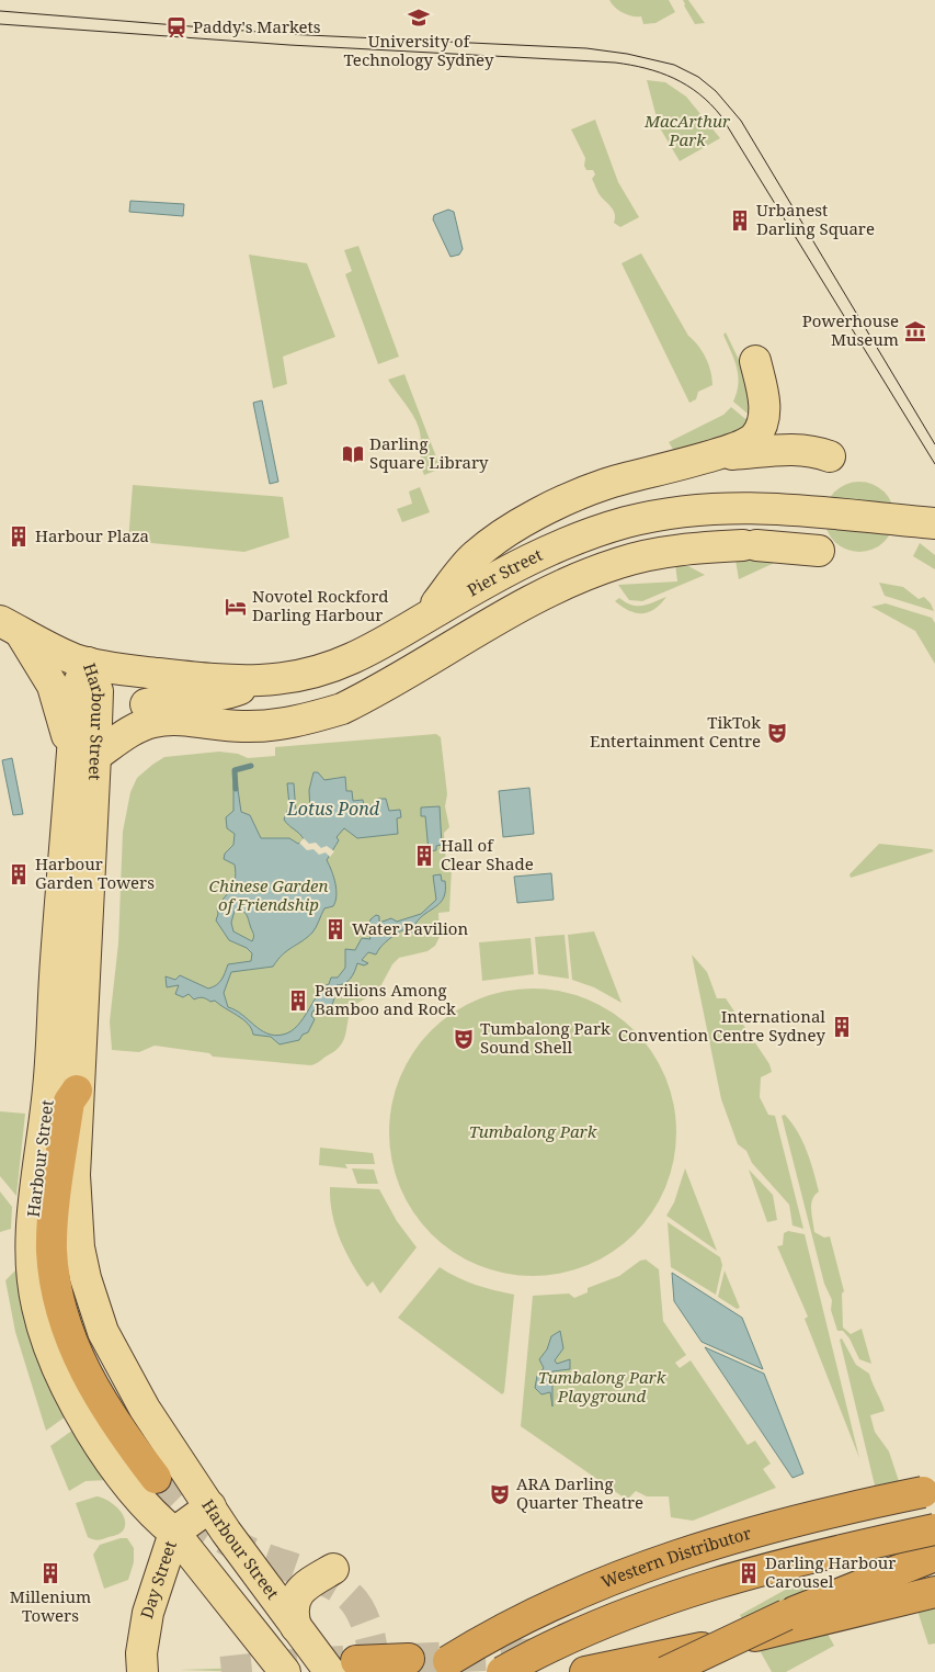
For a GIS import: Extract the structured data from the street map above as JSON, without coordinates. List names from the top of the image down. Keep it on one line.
{"streets":{"highway":["Western Distributor"],"main road":["Pier Street","Harbour Street","Day Street"]},"crossings":[["Pier Street","Harbour Street"],["Harbour Street","Western Distributor"],["Harbour Street","Day Street"]],"water":["Lotus Pond"],"parks":["MacArthur Park","Chinese Garden of Friendship","Tumbalong Park","Tumbalong Park Playground"],"places":{"school or university":["University of Technology Sydney"],"station":["Paddy's Markets"],"building":["Urbanest Darling Square","Harbour Plaza","Hall of Clear Shade","Harbour Garden Towers","Water Pavilion","Pavilions Among Bamboo and Rock","International Convention Centre Sydney","Millenium Towers","Darling Harbour Carousel"],"museum":["Powerhouse Museum"],"library":["Darling Square Library"],"hotel":["Novotel Rockford Darling Harbour"],"theatre":["TikTok Entertainment Centre","Tumbalong Park Sound Shell","ARA Darling Quarter Theatre"]}}
